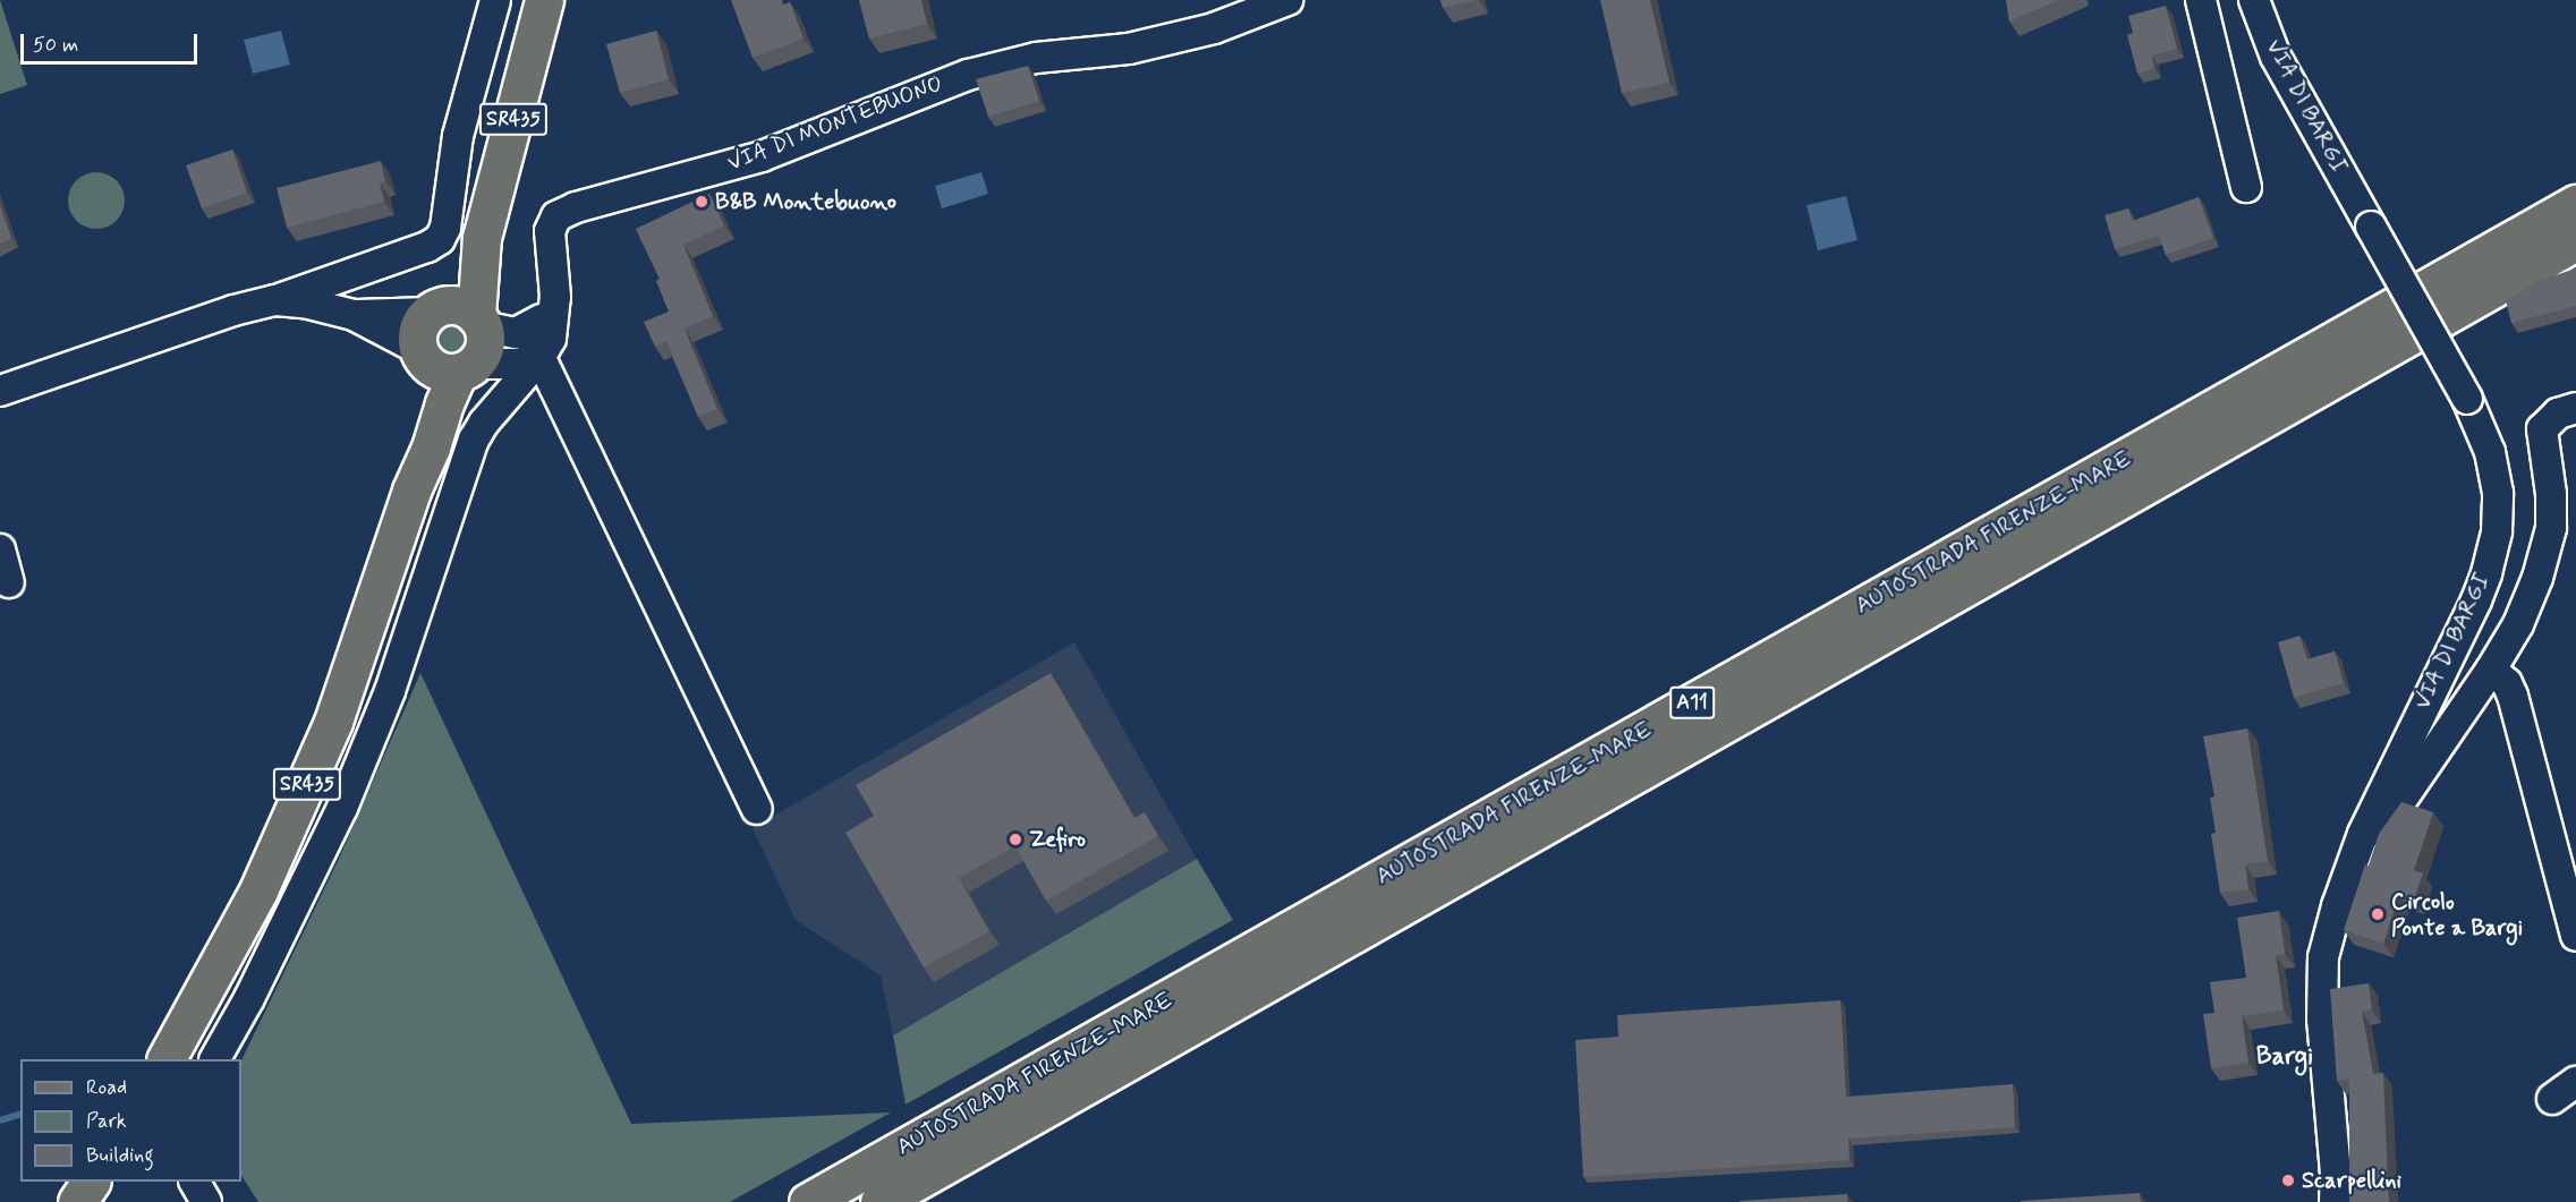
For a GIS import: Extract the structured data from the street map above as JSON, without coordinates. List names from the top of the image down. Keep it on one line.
{"streets":{"main road":["SR435","AUTOSTRADA FIRENZE-MARE","A11"],"street":["VIA DI BARGI","VIA DI MONTEBUONO"]},"districts":["Bargi"],"places":["B&B Montebuono","Zefiro","Circolo Ponte a Bargi","Scarpellini"],"legend":["Road","Park","Building"],"scale_bar":"50 m"}
